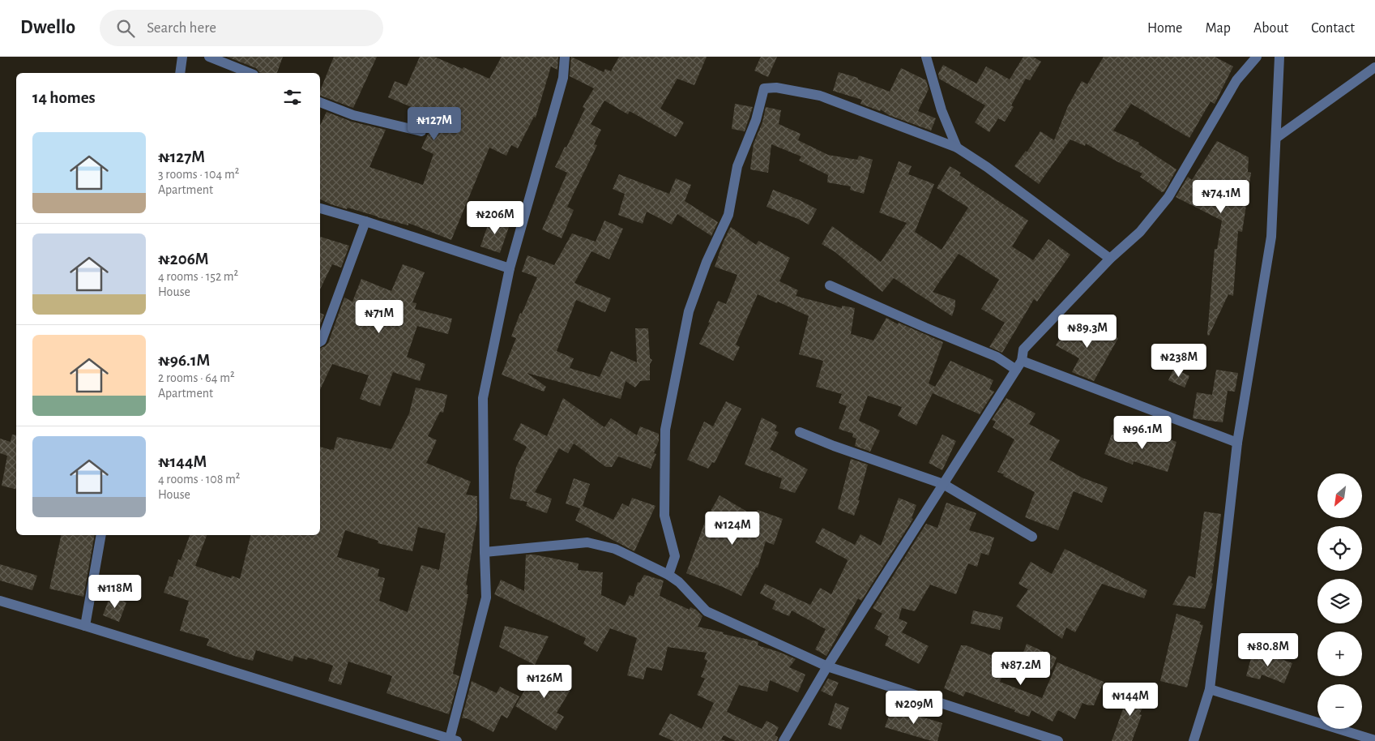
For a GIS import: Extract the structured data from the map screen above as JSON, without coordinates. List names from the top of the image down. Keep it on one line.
{"north":"bottom left","page":{"header":"Dwello","search":"Search here","nav":["Home","Map","About","Contact"],"heading":"14 homes","price":["₦127M","₦74.1M","₦206M","₦71M","₦89.3M","₦238M","₦96.1M","₦124M","₦118M","₦80.8M","₦87.2M","₦126M","₦144M","₦209M"],"list":[{"name":"₦127M","note":"3 rooms · 104 m² · Apartment"},{"name":"₦206M","note":"4 rooms · 152 m² · House"},{"name":"₦96.1M","note":"2 rooms · 64 m² · Apartment"},{"name":"₦144M","note":"4 rooms · 108 m² · House"}],"map_buttons":["+","−"]}}
